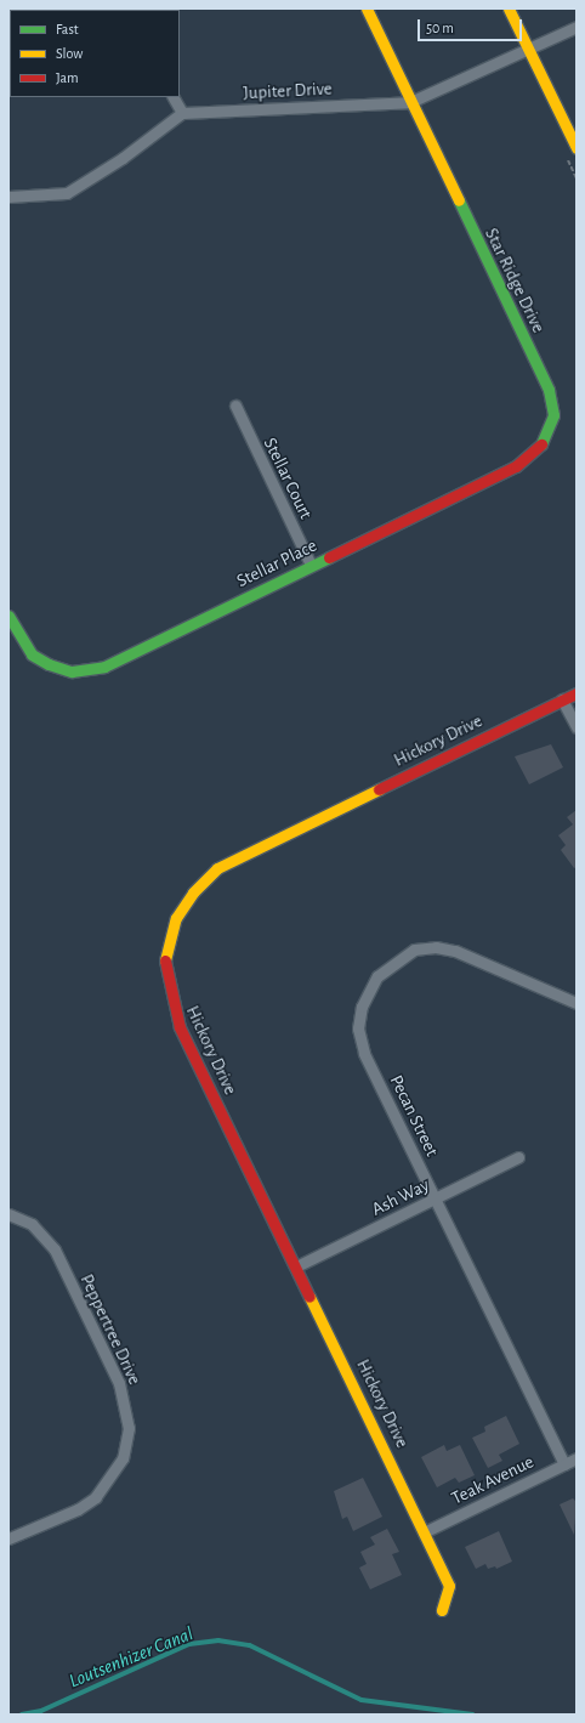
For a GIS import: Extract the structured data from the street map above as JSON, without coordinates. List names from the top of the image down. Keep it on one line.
{"streets":{"street":["Jupiter Drive","Star Ridge Drive","Stellar Court","Stellar Place","Hickory Drive","Pecan Street","Ash Way","Peppertree Drive","Teak Avenue"]},"crossings":[["Jupiter Drive","Star Ridge Drive"],["Star Ridge Drive","Stellar Place"],["Stellar Court","Stellar Place"],["Hickory Drive","Ash Way"],["Hickory Drive","Teak Avenue"],["Pecan Street","Ash Way"],["Pecan Street","Teak Avenue"]],"water":["Loutsenhizer Canal"],"legend":["Fast","Slow","Jam"],"scale_bar":"50 m"}
